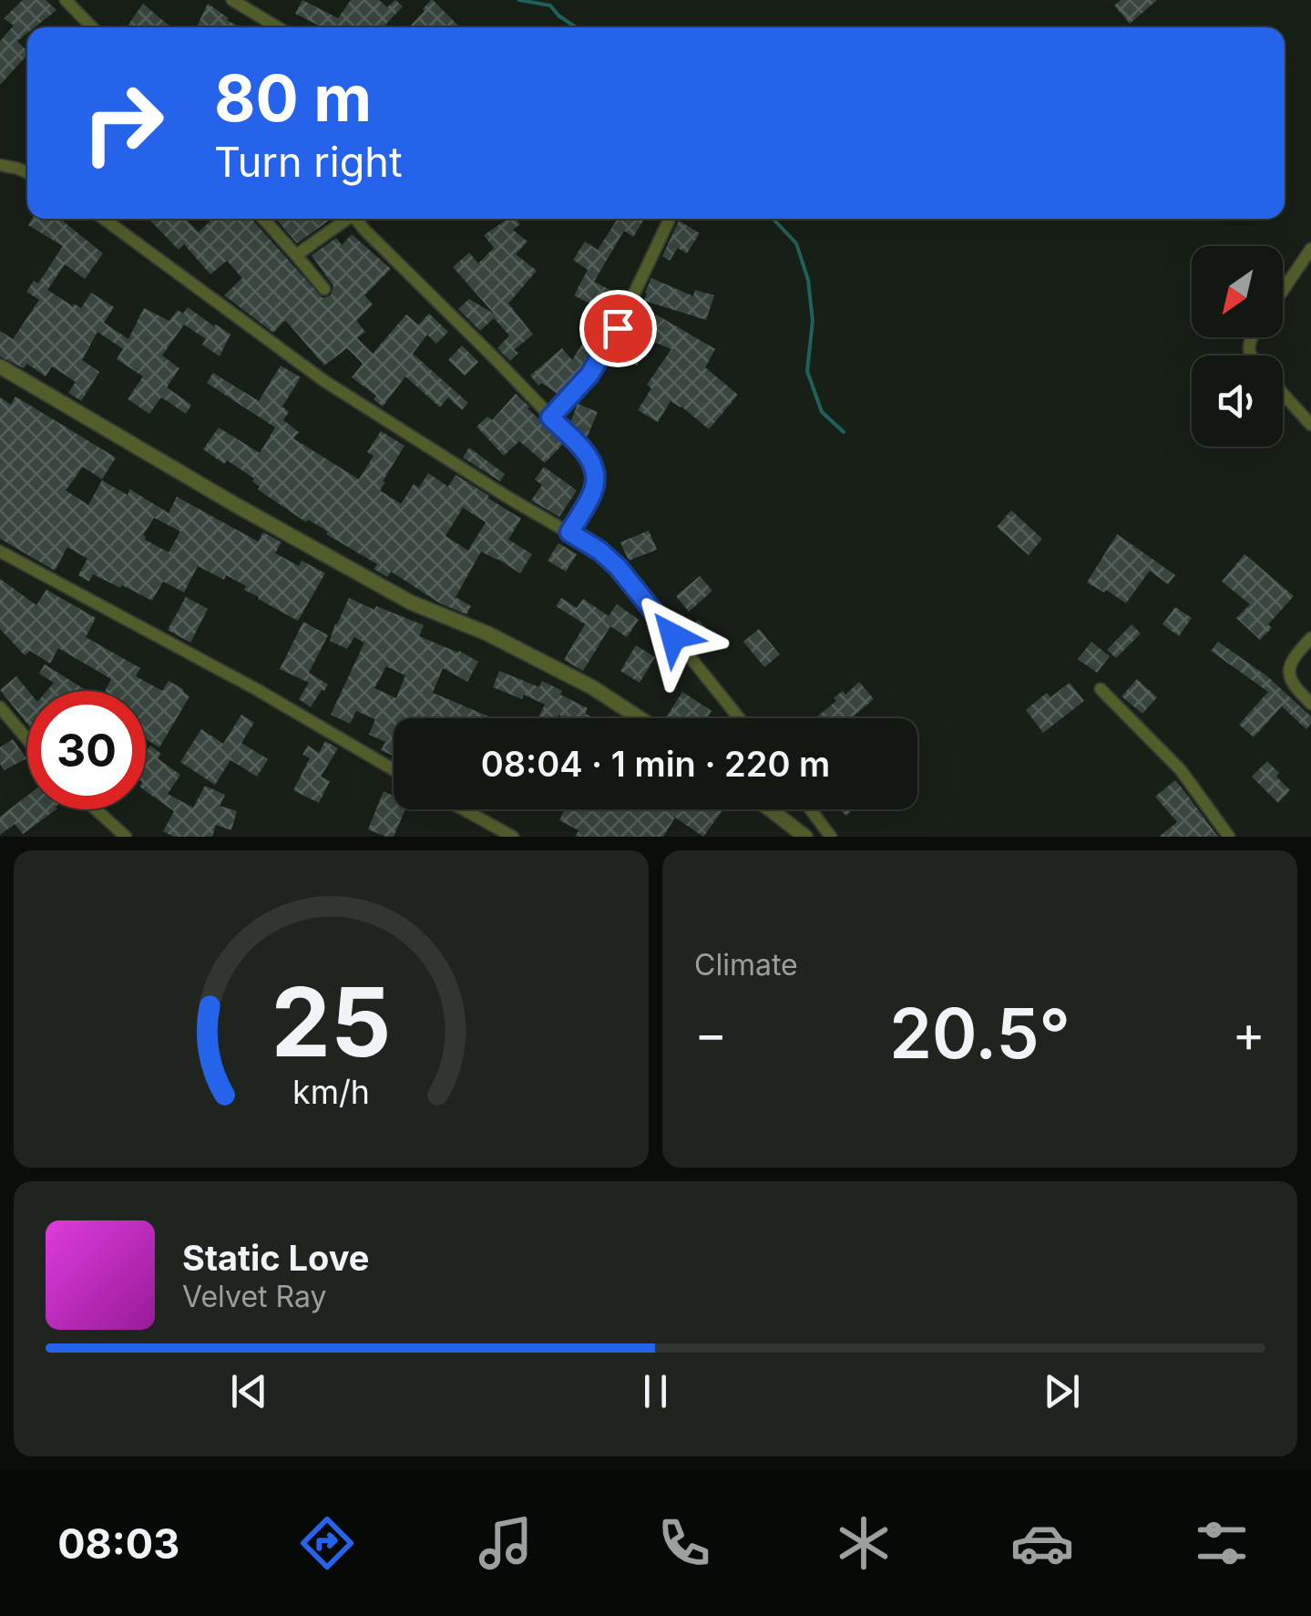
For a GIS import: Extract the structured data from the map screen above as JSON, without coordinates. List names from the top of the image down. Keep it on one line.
{"north":"bottom left","page":{"turn":["80 m","Turn right"],"limit":"30","trip":"08:04 · 1 min · 220 m","tile":"Climate","heat":["−","20.5°","+"],"song":["Static Love","Velvet Ray"],"tabs":"08:03","gauge":["25","km/h"]}}
